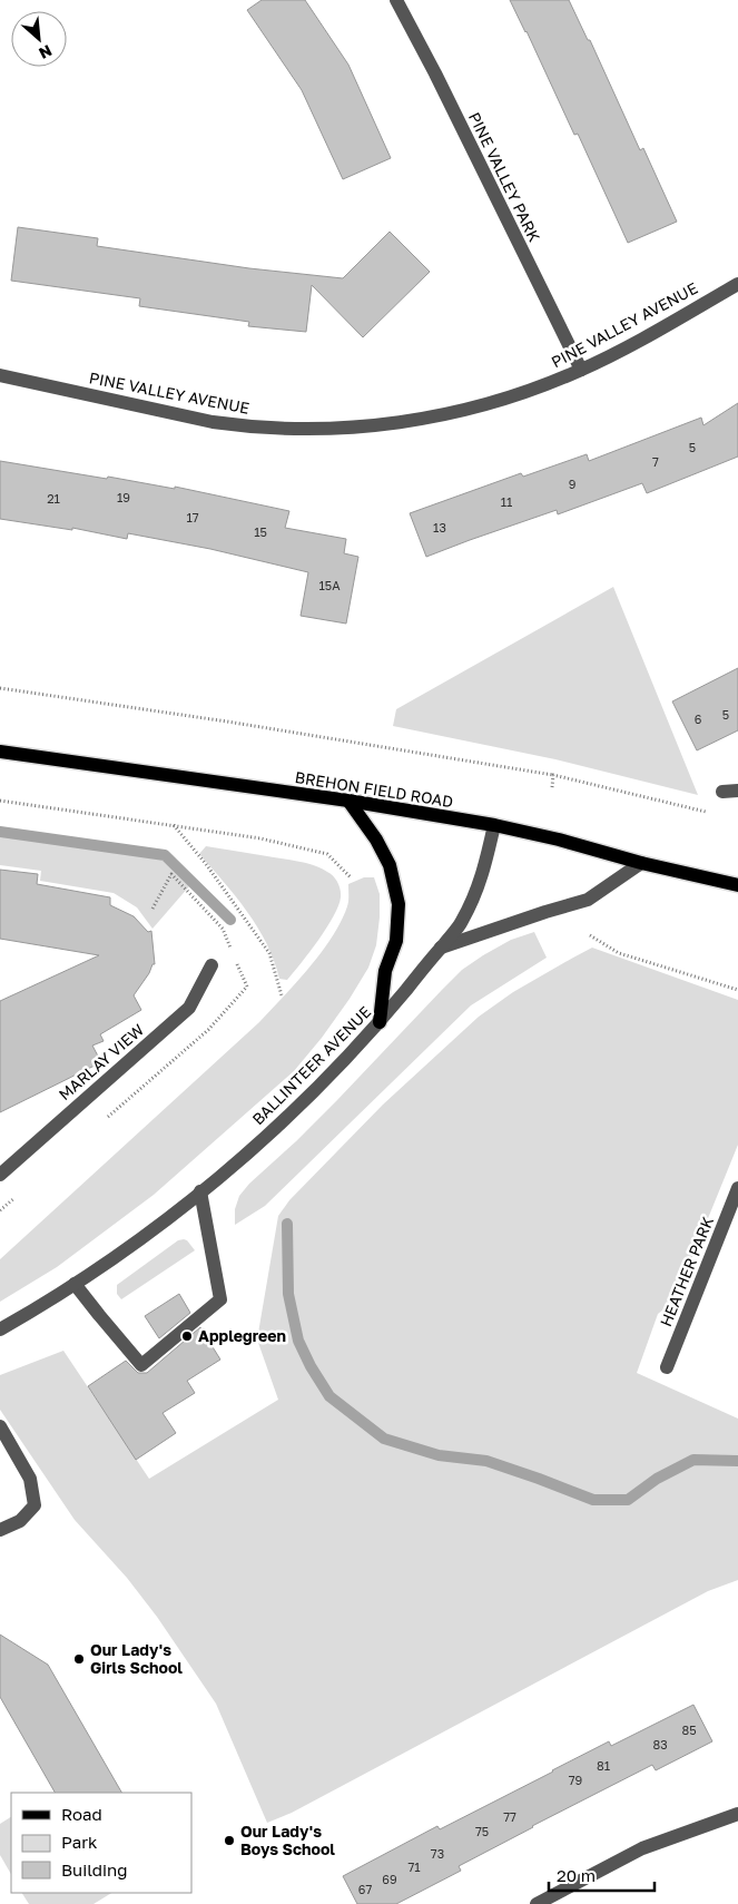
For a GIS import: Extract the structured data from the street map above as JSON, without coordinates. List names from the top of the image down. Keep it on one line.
{"streets":{"main road":["BREHON FIELD ROAD"],"street":["PINE VALLEY PARK","PINE VALLEY AVENUE","MARLAY VIEW","BALLINTEER AVENUE","HEATHER PARK"]},"crossings":[["PINE VALLEY PARK","PINE VALLEY AVENUE"],["BREHON FIELD ROAD","BALLINTEER AVENUE"]],"places":["Applegreen","Our Lady's Girls School","Our Lady's Boys School"],"house_numbers":["5","7","9","19","21","11","17","13","15","15A","5","6","85","83","81","79","77","75","73","71","69","67"],"legend":["Road","Park","Building"],"scale_bar":"20 m","north":"bottom right"}
